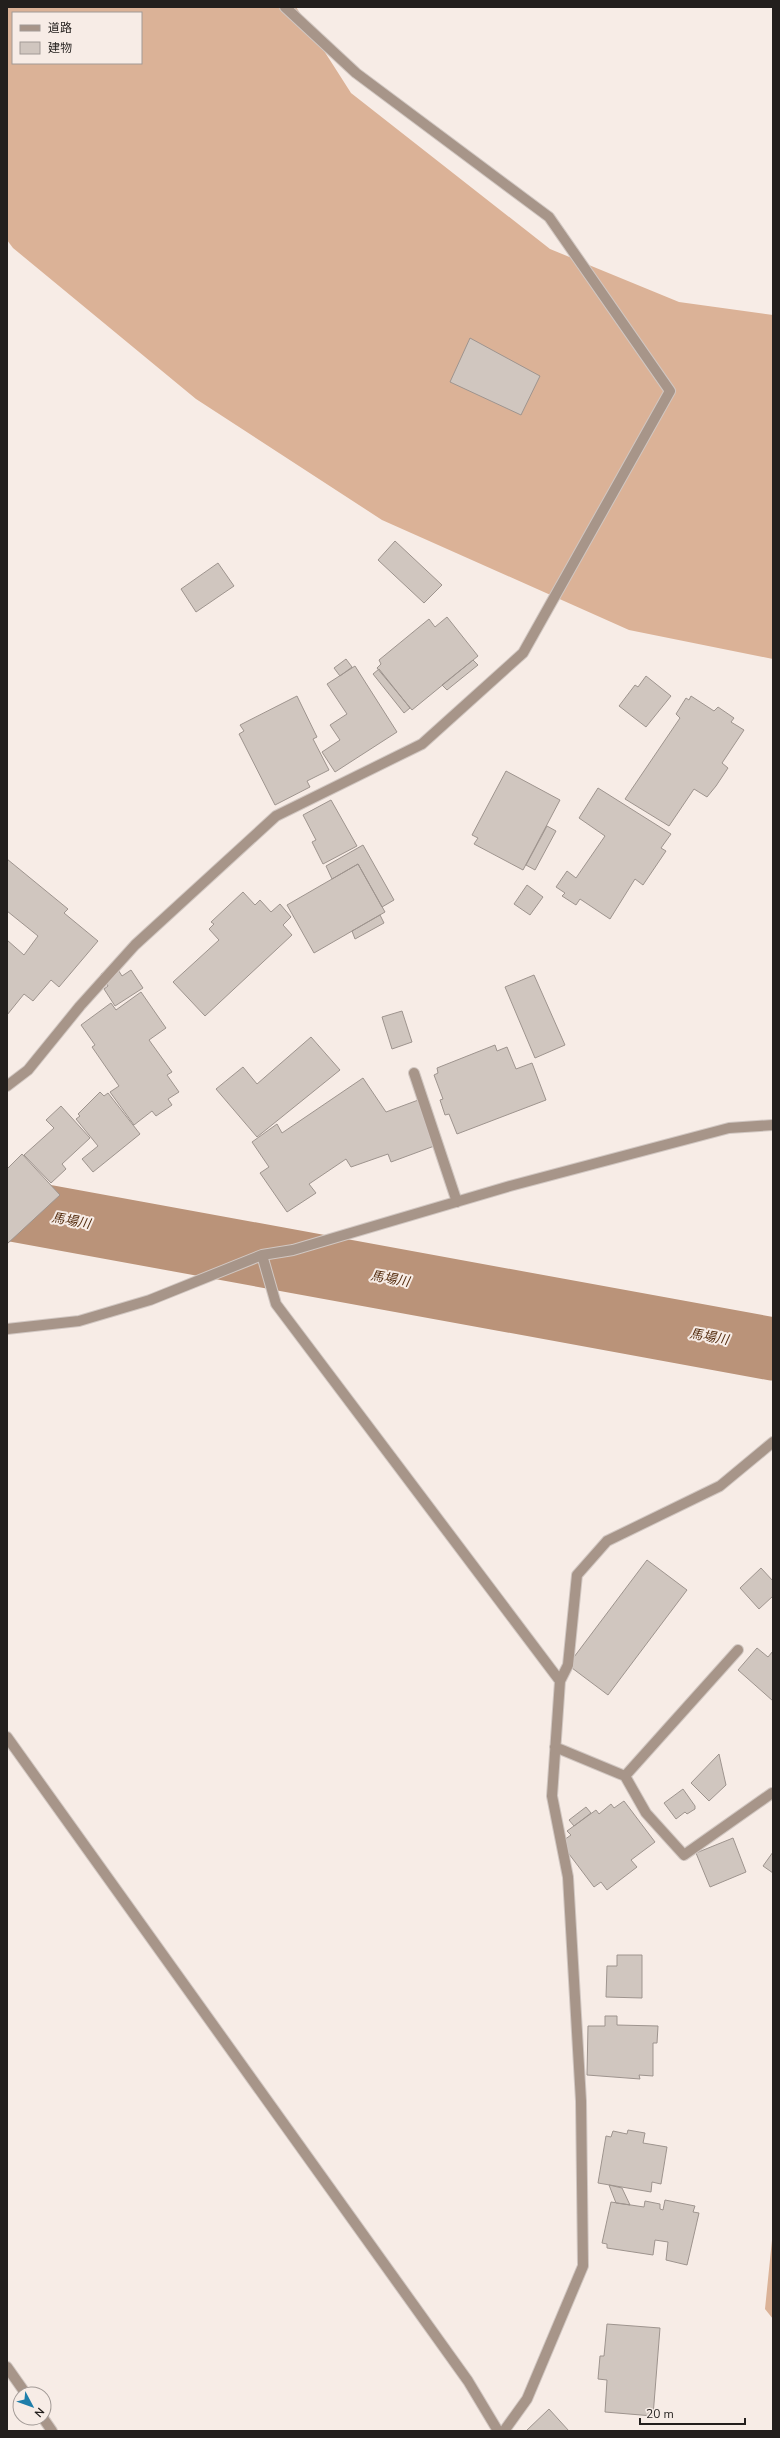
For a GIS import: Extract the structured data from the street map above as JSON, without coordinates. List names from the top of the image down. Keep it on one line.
{"water":["馬場川"],"legend":["道路","建物"],"scale_bar":"20 m","north":"bottom right"}
